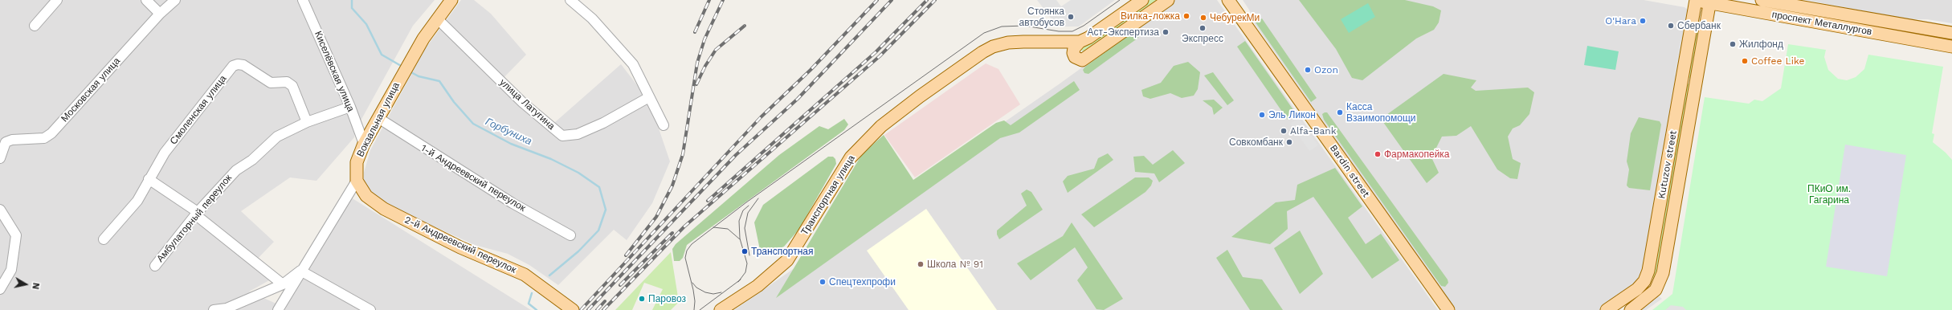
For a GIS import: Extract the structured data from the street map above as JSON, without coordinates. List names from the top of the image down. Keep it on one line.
{"streets":{"main road":["проспект Металлургов","Вокзальная улица","Kutuzov street","Bardin street","Транспортная улица","2-й Андреевский переулок"],"street":["Киселёвская улица","Московская улица","улица Латугина","Смоленская улица","1-й Андреевский переулок","Амбулаторный переулок"]},"crossings":[["проспект Металлургов","Kutuzov street"],["Киселёвская улица","Вокзальная улица"],["Киселёвская улица","Амбулаторный переулок"],["улица Латугина","Вокзальная улица"],["Смоленская улица","Амбулаторный переулок"],["Вокзальная улица","1-й Андреевский переулок"],["Вокзальная улица","2-й Андреевский переулок"]],"water":["Горбуниха"],"parks":["ПКиО им. Гагарина"],"places":["Вилка-ложка","Стоянка автобусов","ЧебурекМи","O'Hara","Сбербанк","Экспресс","Аст-Экспертиза","Жилфонд","Coffee Like","Ozon","Касса Взаимопомощи","Эль Ликон","Alfa-Bank","Совкомбанк","Фармакопейка","Транспортная","Школа № 91","Спецтехпрофи","Паровоз"],"north":"right"}
